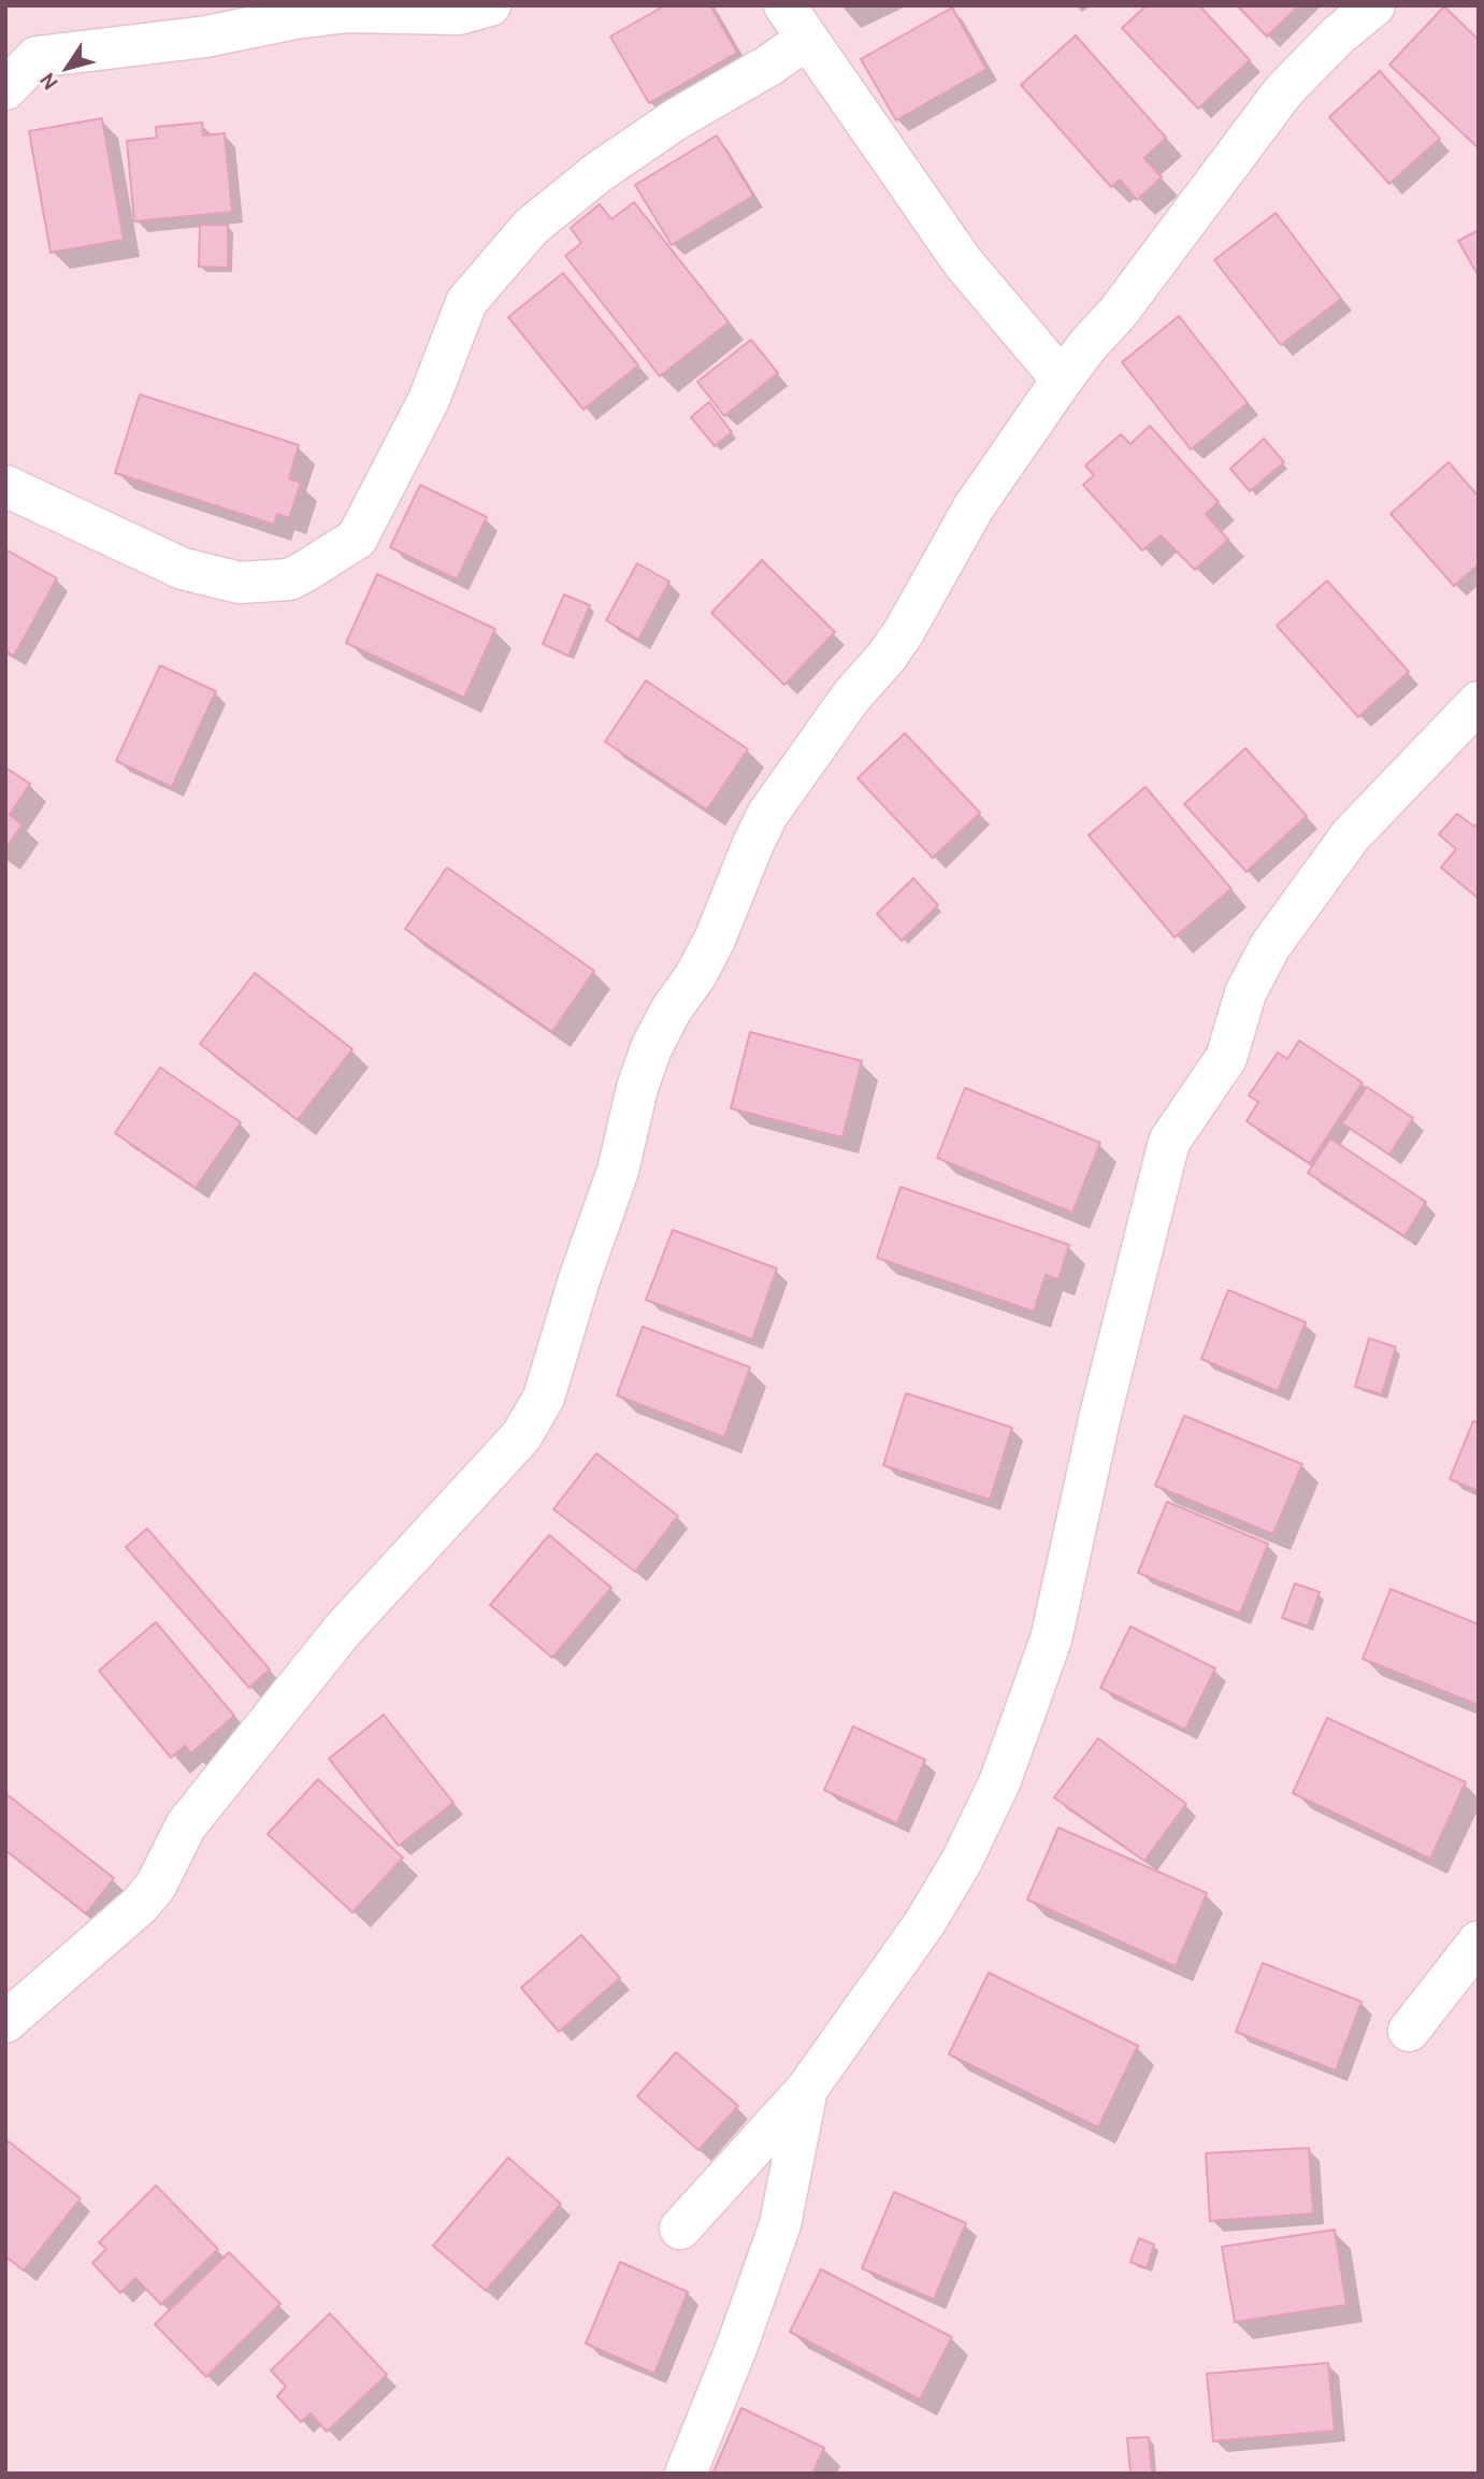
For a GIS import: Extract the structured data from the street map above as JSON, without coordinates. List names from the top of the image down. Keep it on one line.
{"north":"bottom left"}
